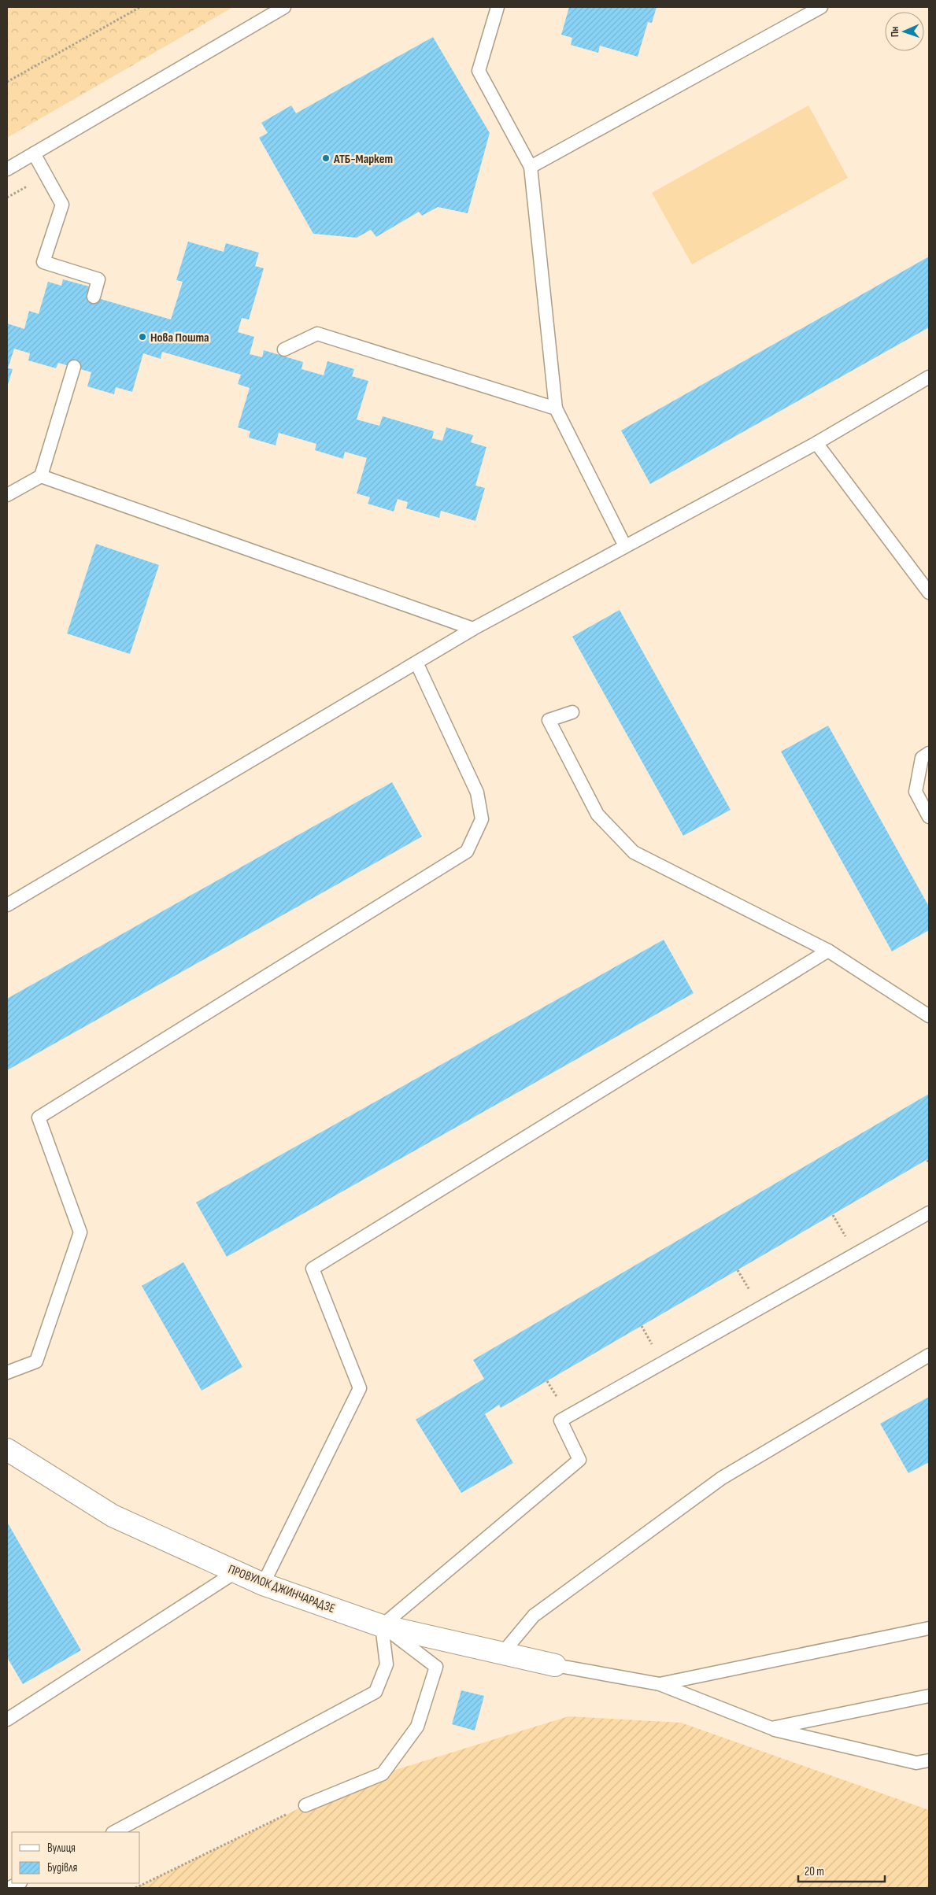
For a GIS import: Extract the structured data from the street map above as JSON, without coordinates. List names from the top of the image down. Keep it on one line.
{"streets":{"street":["ПРОВУЛОК ДЖИНЧАРАДЗЕ"]},"places":["АТБ-Маркет","Нова Пошта"],"legend":["Вулиця","Будівля"],"scale_bar":"20 m","north":"left"}
